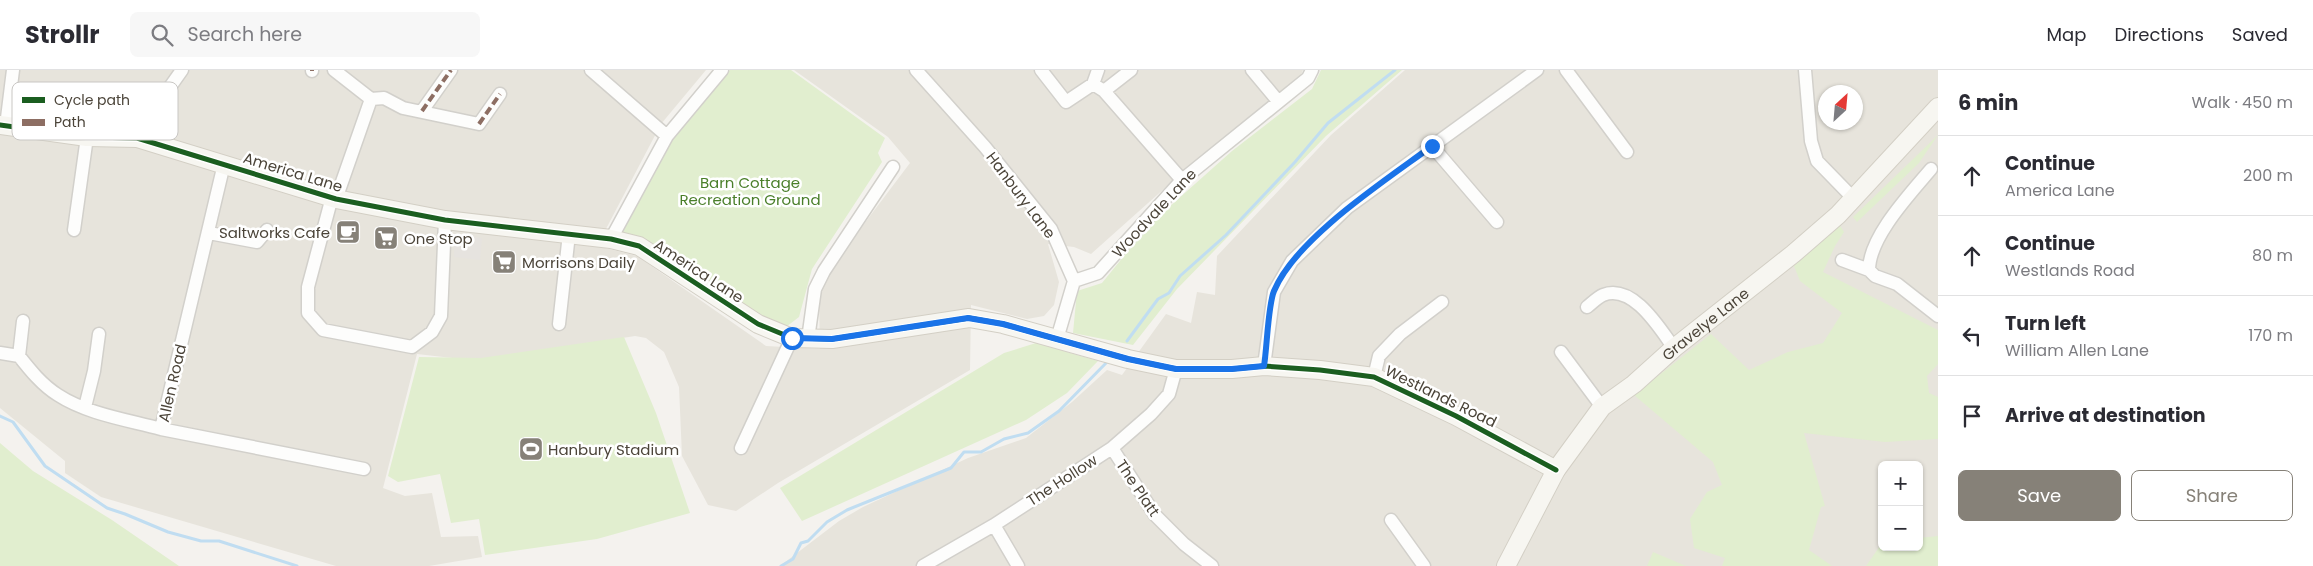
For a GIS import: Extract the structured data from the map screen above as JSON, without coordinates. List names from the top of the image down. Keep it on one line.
{"streets":{"street":["America Lane","Hanbury Lane","Woodvale Lane","Gravelye Lane","Allen Road","Westlands Road","The Hollow","The Platt"]},"crossings":[["America Lane","Allen Road"],["America Lane","Westlands Road"],["Hanbury Lane","Woodvale Lane"],["Gravelye Lane","Westlands Road"],["Westlands Road","The Hollow"],["The Hollow","The Platt"]],"parks":["Barn Cottage Recreation Ground"],"places":{"cafe":["Saltworks Cafe"],"supermarket":["One Stop","Morrisons Daily"],"sports":["Hanbury Stadium"]},"legend":["Cycle path","Path"],"north":"top right","page":{"header":"Strollr","search":"Search here","nav":["Map","Directions","Saved"],"heading":["6 min","Walk · 450 m"],"list":[["Continue","America Lane","200 m"],["Continue","Westlands Road","80 m"],["Turn left","William Allen Lane","170 m"],"Arrive at destination"],"buttons":["Save","Share"],"map_buttons":["+","−"]}}
